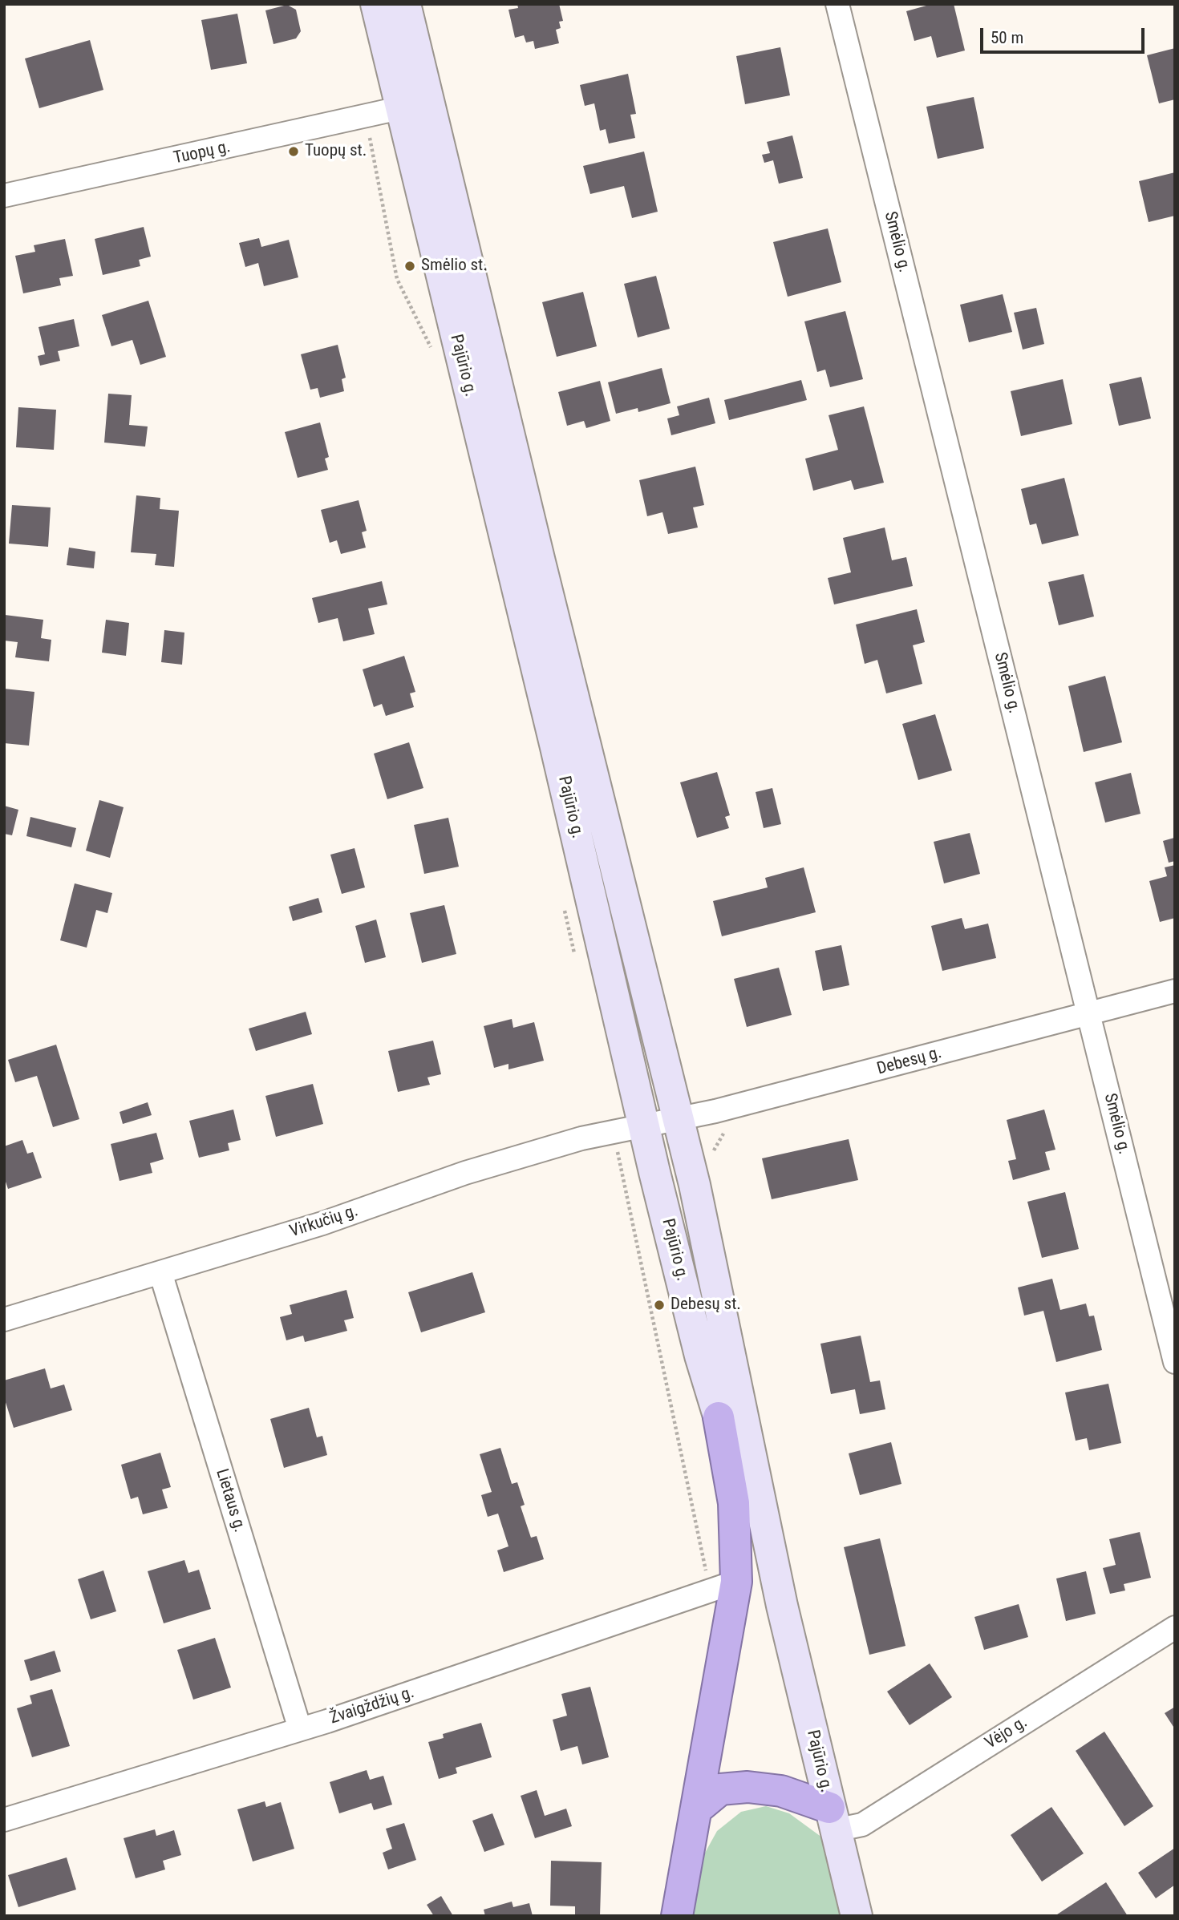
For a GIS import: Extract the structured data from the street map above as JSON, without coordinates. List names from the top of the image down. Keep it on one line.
{"streets":{"main road":["Pajūrio g."],"street":["Tuopų g.","Smėlio g.","Debesų g.","Virkučių g.","Lietaus g.","Žvaigždžių g.","Vėjo g."]},"crossings":[["Tuopų g.","Pajūrio g."],["Smėlio g.","Debesų g."],["Pajūrio g.","Debesų g."],["Pajūrio g.","Virkučių g."],["Pajūrio g.","Vėjo g."],["Debesų g.","Virkučių g."],["Virkučių g.","Lietaus g."],["Lietaus g.","Žvaigždžių g."]],"places":["Tuopų st.","Smėlio st.","Debesų st."],"scale_bar":"50 m"}
